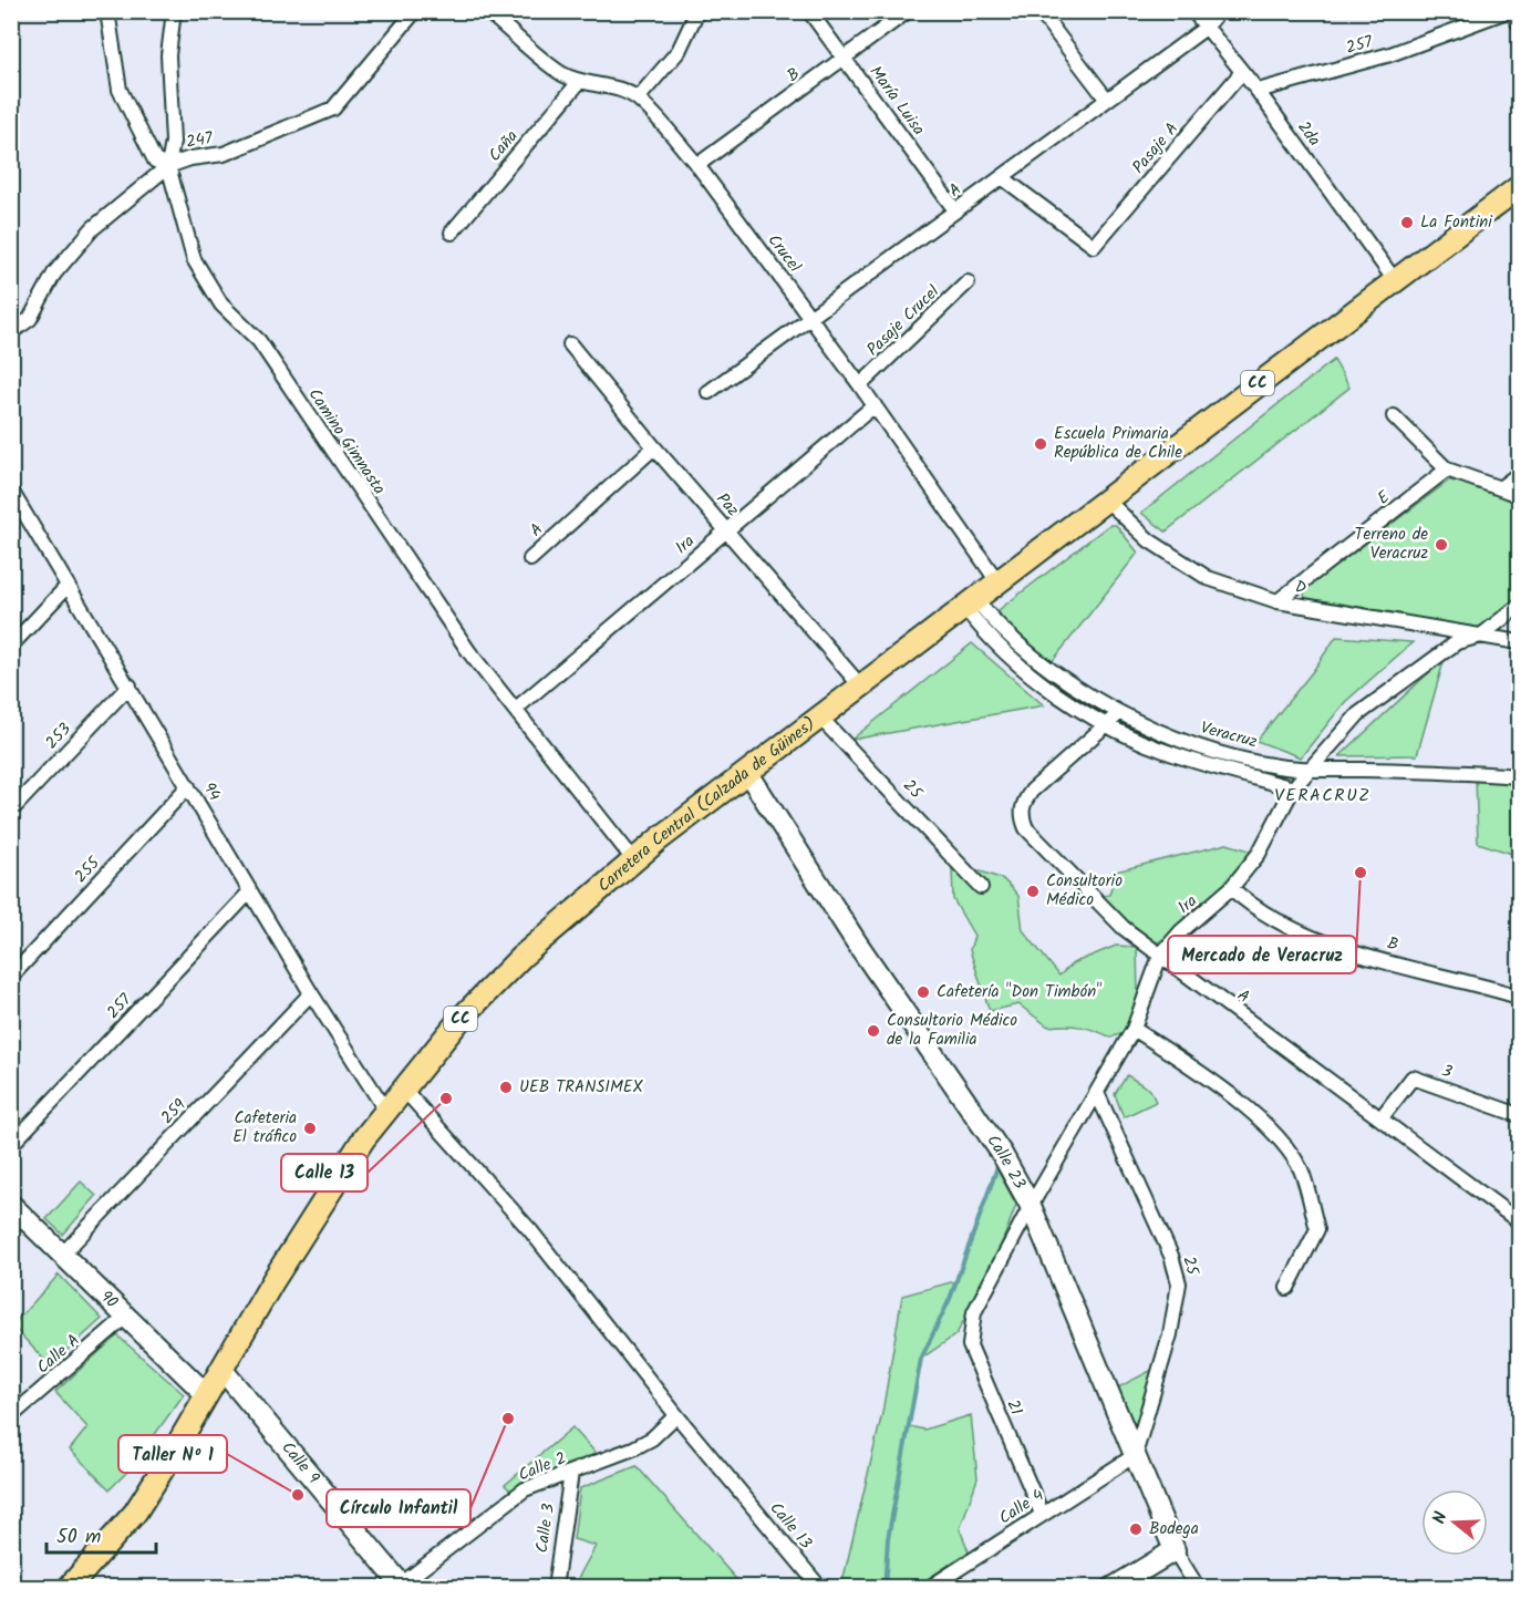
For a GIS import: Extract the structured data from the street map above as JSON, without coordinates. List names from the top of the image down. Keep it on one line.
{"streets":{"main road":["CC","Carretera Central (Calzada de Güines)"],"street":["257","B","María Luisa","2da","247","Caña","Pasaje A","A","Crucel","Pasaje Crucel","Camino Gimnasta","E","Paz","1ra","D","Veracruz","253","25","94","255","3","259","Calle 23","90","Calle A","21","Calle 9","Calle 2","Calle 4","Calle 13","Calle 3"]},"crossings":[["257","2da"],["257","94"],["B","María Luisa"],["B","Crucel"],["B","1ra"],["María Luisa","A"],["2da","Pasaje A"],["2da","A"],["2da","Carretera Central (Calzada de Güines)"],["247","Camino Gimnasta"],["Caña","Crucel"],["Pasaje A","A"],["A","Crucel"],["A","Paz"],["A","1ra"],["A","Veracruz"],["A","3"],["Crucel","Pasaje Crucel"],["Crucel","1ra"],["Crucel","Carretera Central (Calzada de Güines)"],["Camino Gimnasta","1ra"],["Camino Gimnasta","Carretera Central (Calzada de Güines)"],["E","D"],["Paz","1ra"],["Paz","Carretera Central (Calzada de Güines)"],["1ra","D"],["1ra","Veracruz"],["1ra","25"],["1ra","Calle 23"],["1ra","21"],["D","Carretera Central (Calzada de Güines)"],["Veracruz","Carretera Central (Calzada de Güines)"],["253","94"],["25","Carretera Central (Calzada de Güines)"],["25","Calle 23"],["25","Calle 4"],["94","Carretera Central (Calzada de Güines)"],["94","255"],["94","259"],["Carretera Central (Calzada de Güines)","Calle 23"],["Carretera Central (Calzada de Güines)","90"],["Carretera Central (Calzada de Güines)","Calle 9"],["Carretera Central (Calzada de Güines)","Calle 13"],["259","90"],["Calle 23","Calle 4"],["90","Calle A"],["21","Calle 4"],["Calle 9","Calle 2"],["Calle 2","Calle 13"],["Calle 2","Calle 3"]],"districts":["VERACRUZ"],"places":["La Fontini","Escuela Primaria República de Chile","Terreno de Veracruz","Mercado de Veracruz","Consultorio Médico","Cafetería \"Don Timbón\"","Consultorio Médico de la Familia","UEB TRANSIMEX","Calle 13","Cafeteria El tráfico","Círculo Infantil","Taller Nº 1","Bodega"],"scale_bar":"50 m","north":"left"}
